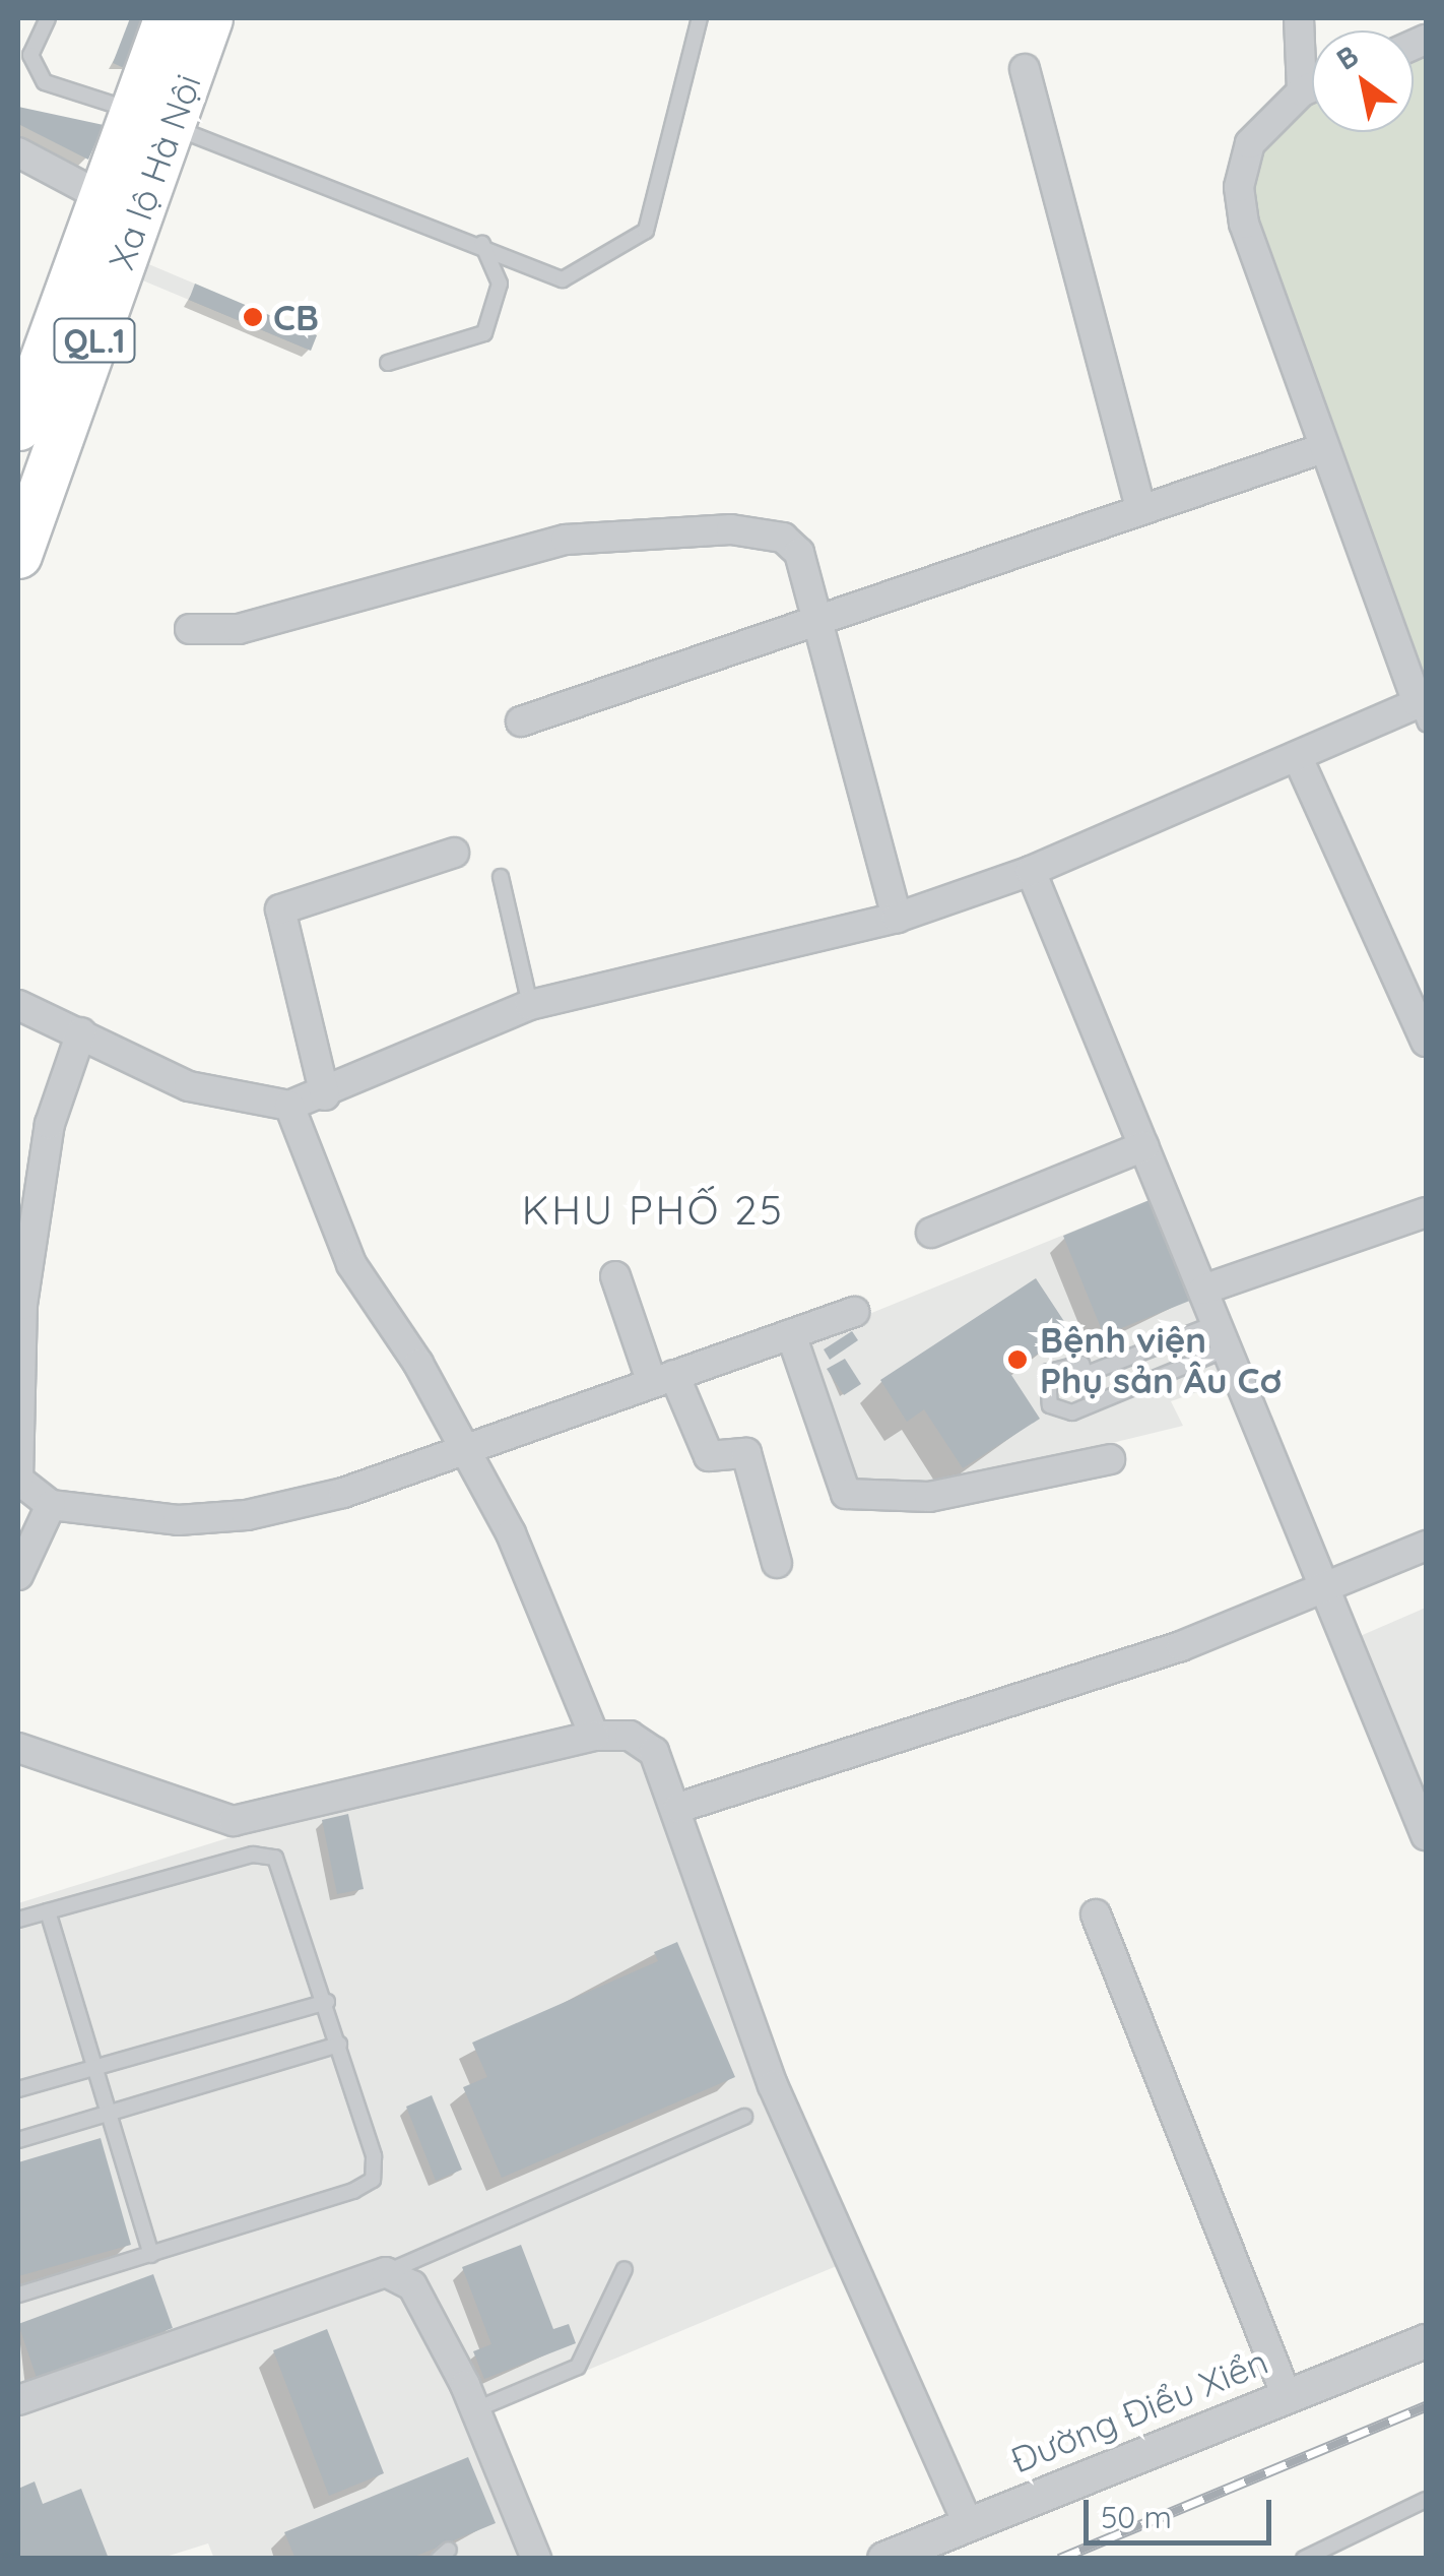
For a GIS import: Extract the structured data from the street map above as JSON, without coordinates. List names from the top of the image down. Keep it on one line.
{"streets":{"highway":["Xa lộ Hà Nội","QL.1"],"street":["Đường Điểu Xiển"]},"districts":["KHU PHỐ 25"],"places":["CB","Bệnh viện Phụ sản Âu Cơ"],"scale_bar":"50 m","north":"top left"}
